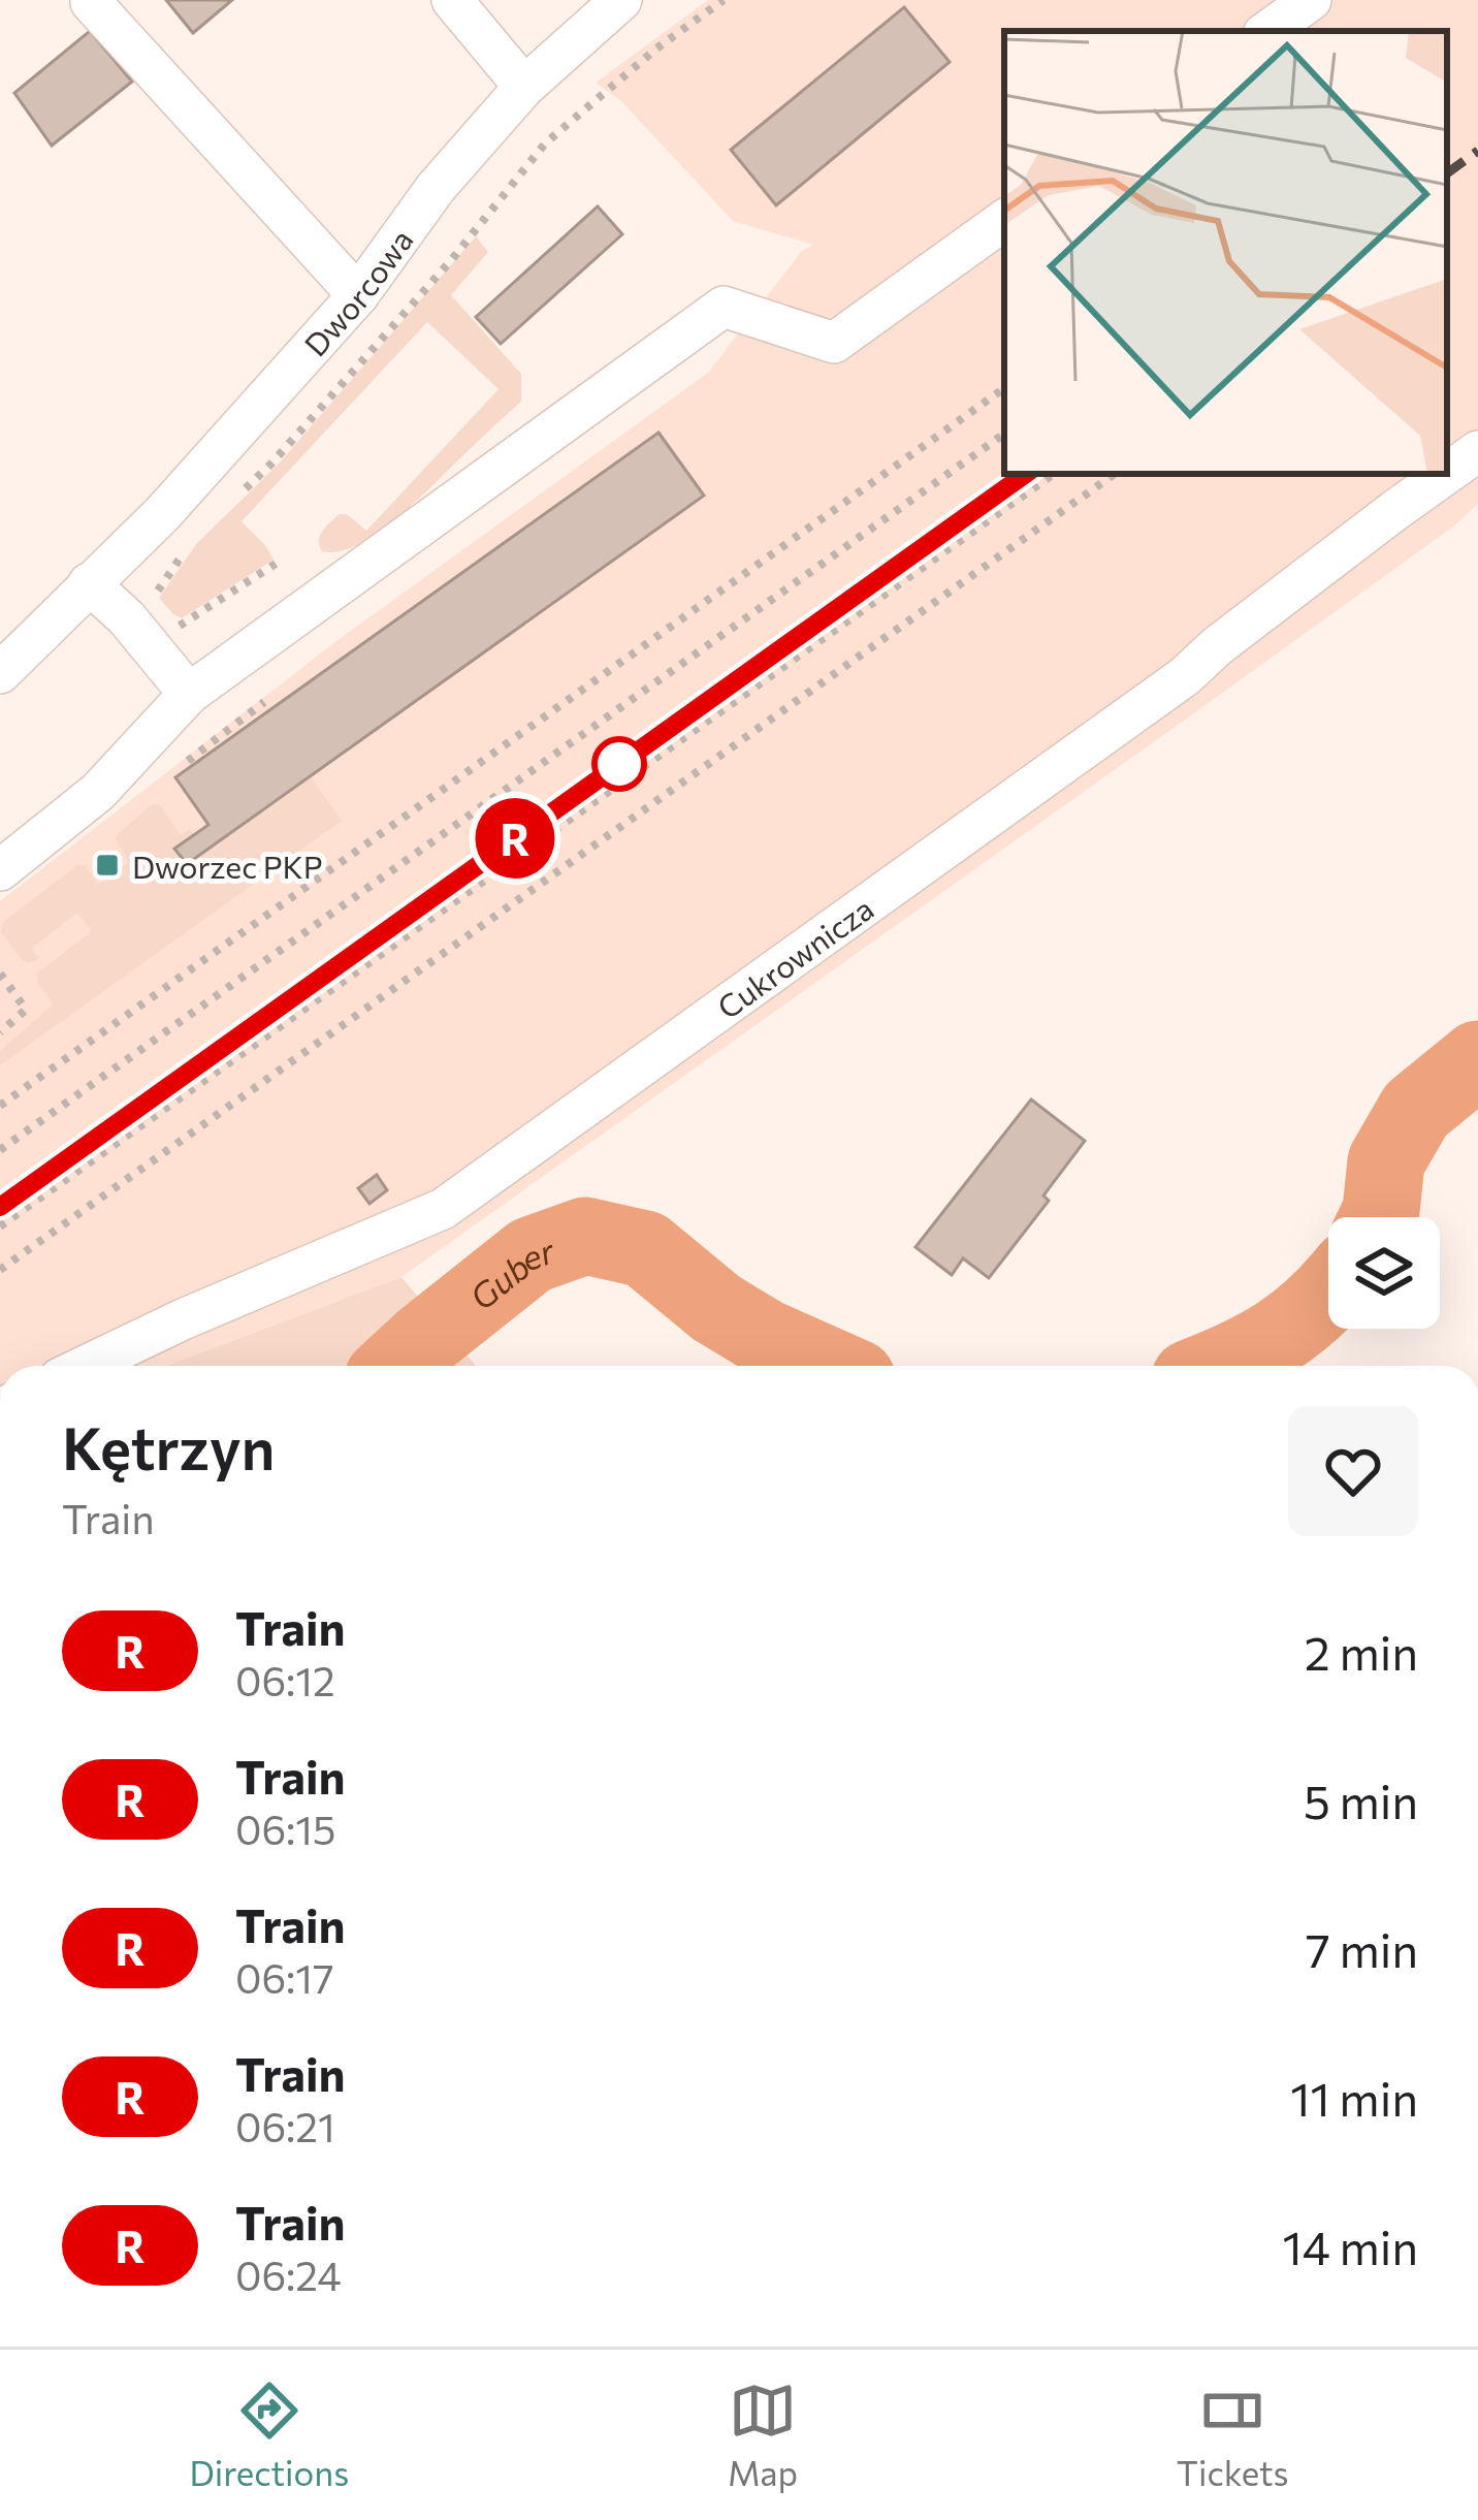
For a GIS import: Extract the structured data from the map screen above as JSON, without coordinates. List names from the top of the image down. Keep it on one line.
{"streets":{"street":["Dworcowa","Cukrownicza"]},"water":["Guber"],"places":{"transit":["Dworzec PKP"]},"page":{"on_map":"R","heading":["Kętrzyn","Train"],"list":[{"mark":"R","name":"Train","note":"06:12","value":"2 min"},{"mark":"R","name":"Train","note":"06:15","value":"5 min"},{"mark":"R","name":"Train","note":"06:17","value":"7 min"},{"mark":"R","name":"Train","note":"06:21","value":"11 min"},{"mark":"R","name":"Train","note":"06:24","value":"14 min"}],"tabs":["Directions","Map","Tickets"]}}
